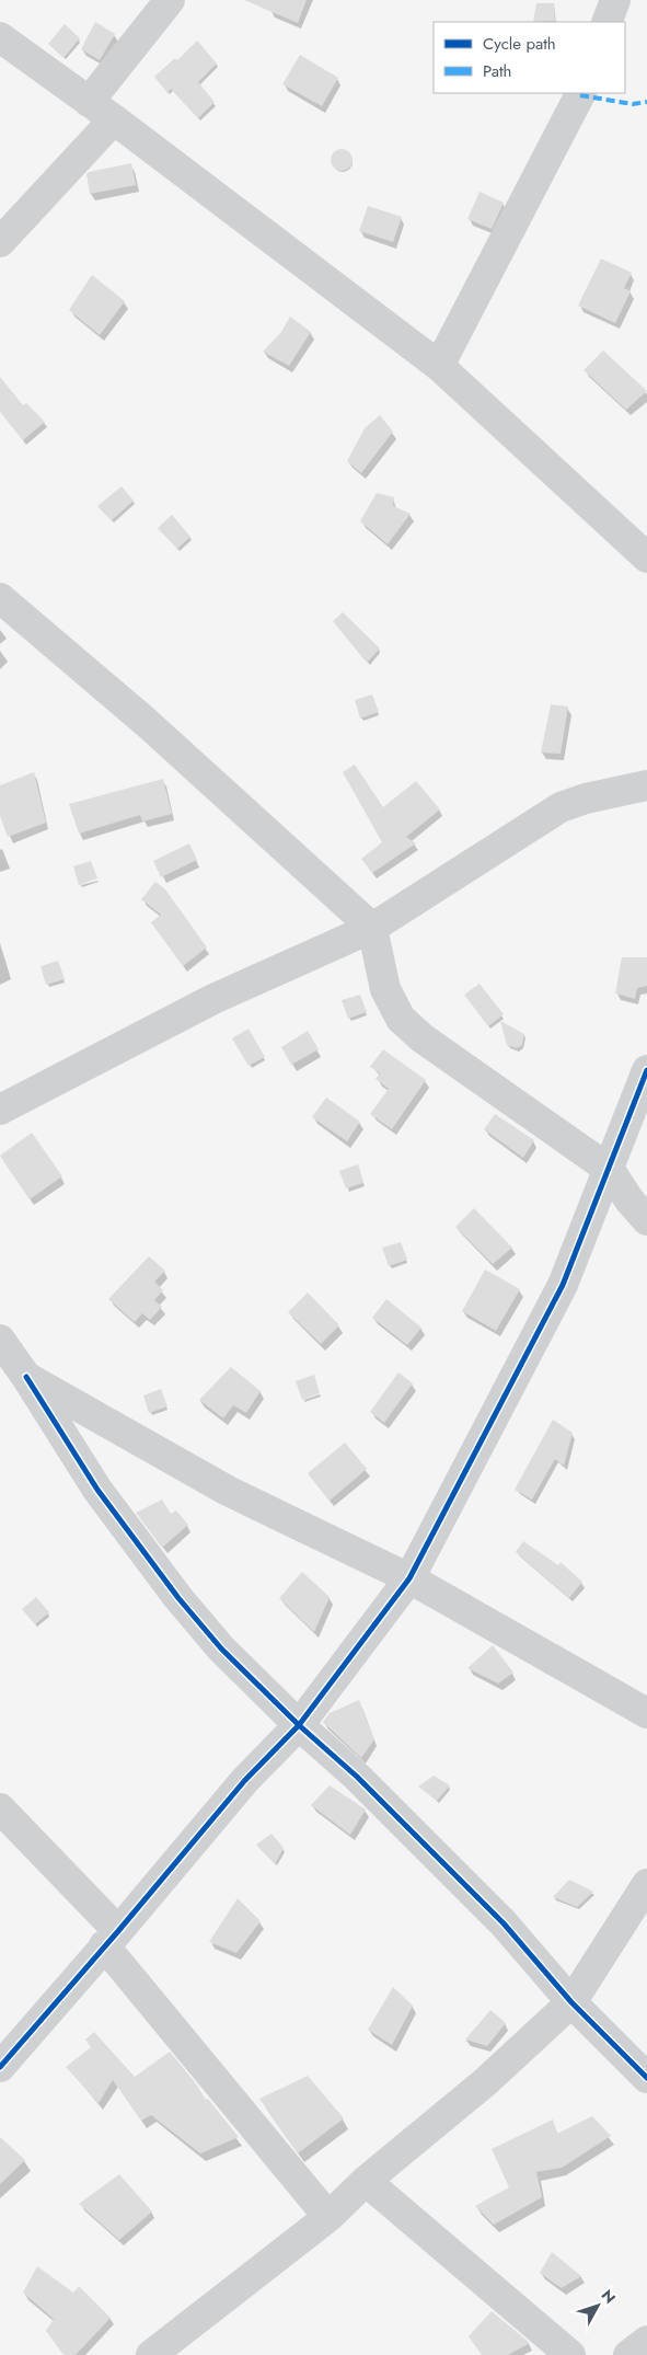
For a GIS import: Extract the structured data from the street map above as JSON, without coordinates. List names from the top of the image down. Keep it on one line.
{"legend":["Cycle path","Path"],"north":"top right"}
